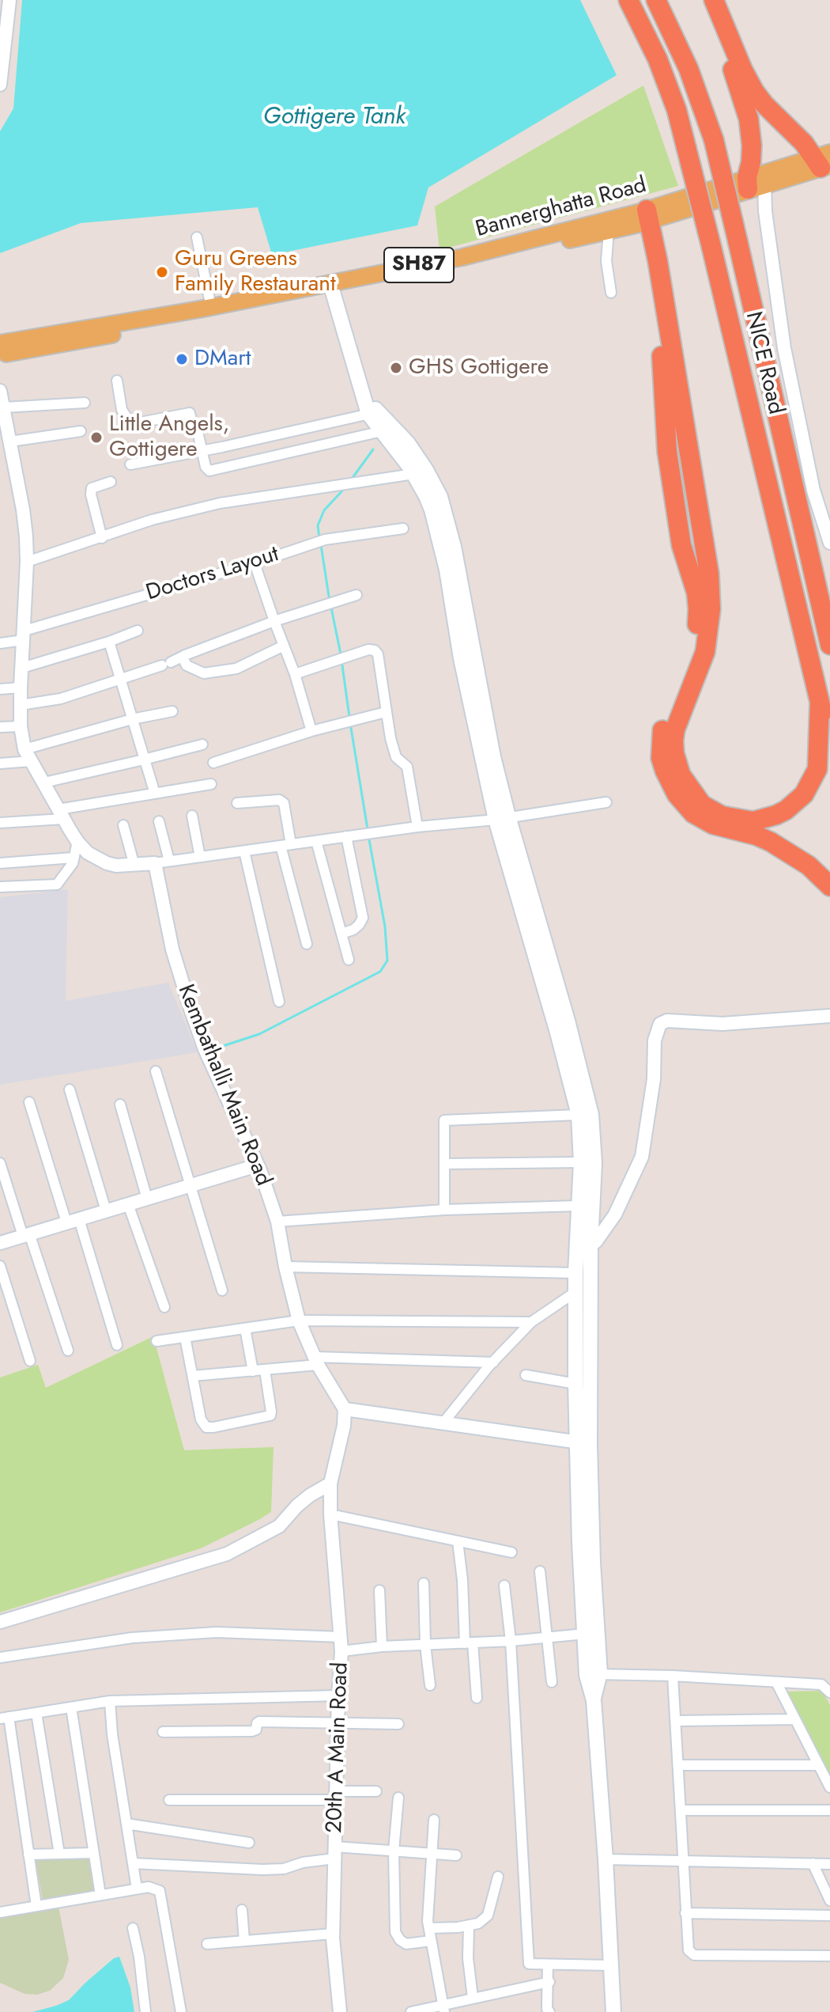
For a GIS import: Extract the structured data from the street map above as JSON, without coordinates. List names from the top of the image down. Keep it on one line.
{"streets":{"highway":["NICE Road"],"main road":["Bannerghatta Road","SH87"],"street":["Doctors Layout","Kembathalli Main Road","20th A Main Road"]},"water":["Gottigere Tank"],"places":["Guru Greens Family Restaurant","DMart","GHS Gottigere","Little Angels, Gottigere"]}
